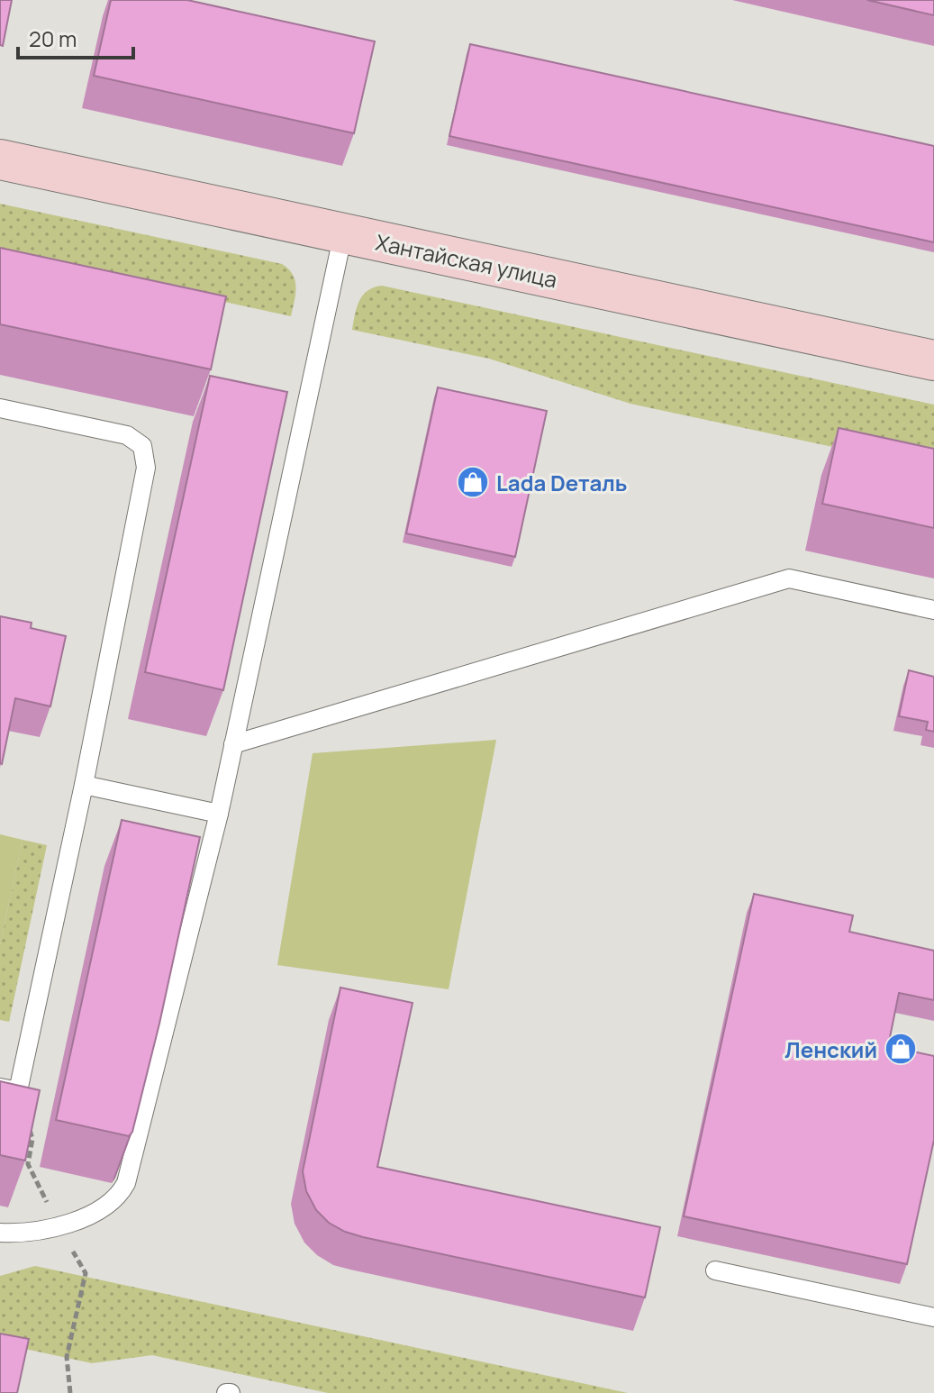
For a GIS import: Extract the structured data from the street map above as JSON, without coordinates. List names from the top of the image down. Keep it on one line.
{"streets":{"street":["Хантайская улица"]},"places":{"shop":["Lada Dеталь","Ленский"]},"scale_bar":"20 m"}
